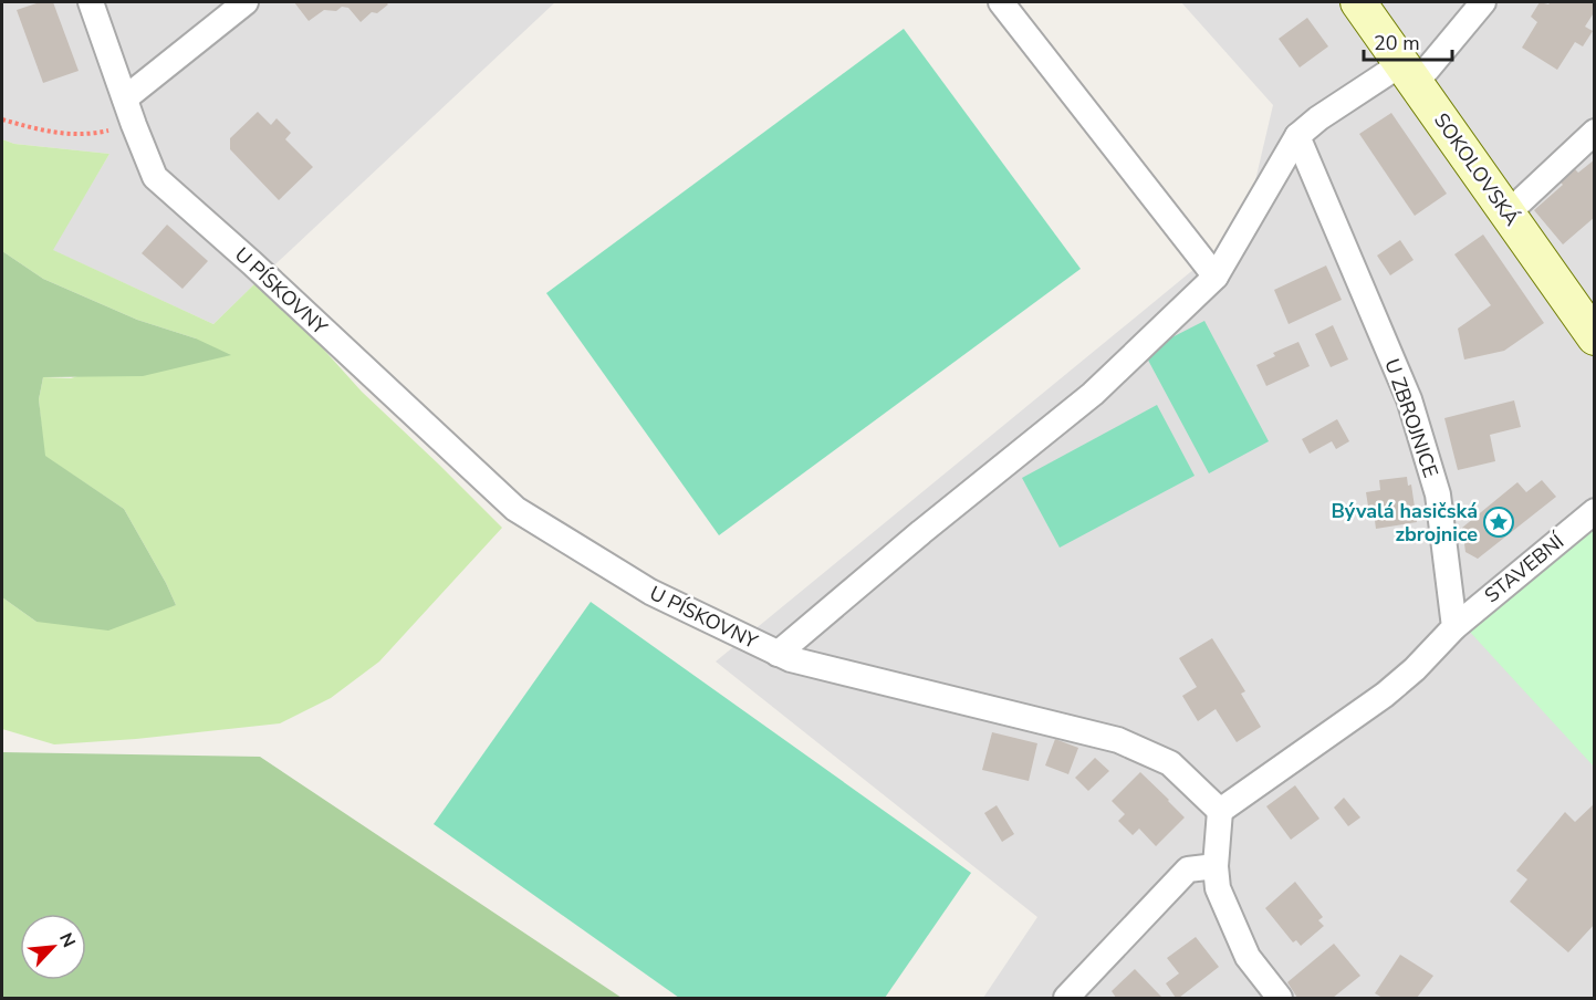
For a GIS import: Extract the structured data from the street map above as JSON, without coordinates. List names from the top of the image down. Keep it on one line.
{"streets":{"street":["SOKOLOVSKÁ","U PÍSKOVNY","U ZBROJNICE","STAVEBNÍ"]},"crossings":[["U ZBROJNICE","STAVEBNÍ"]],"places":{"place":["Bývalá hasičská zbrojnice"]},"scale_bar":"20 m","north":"top right"}
